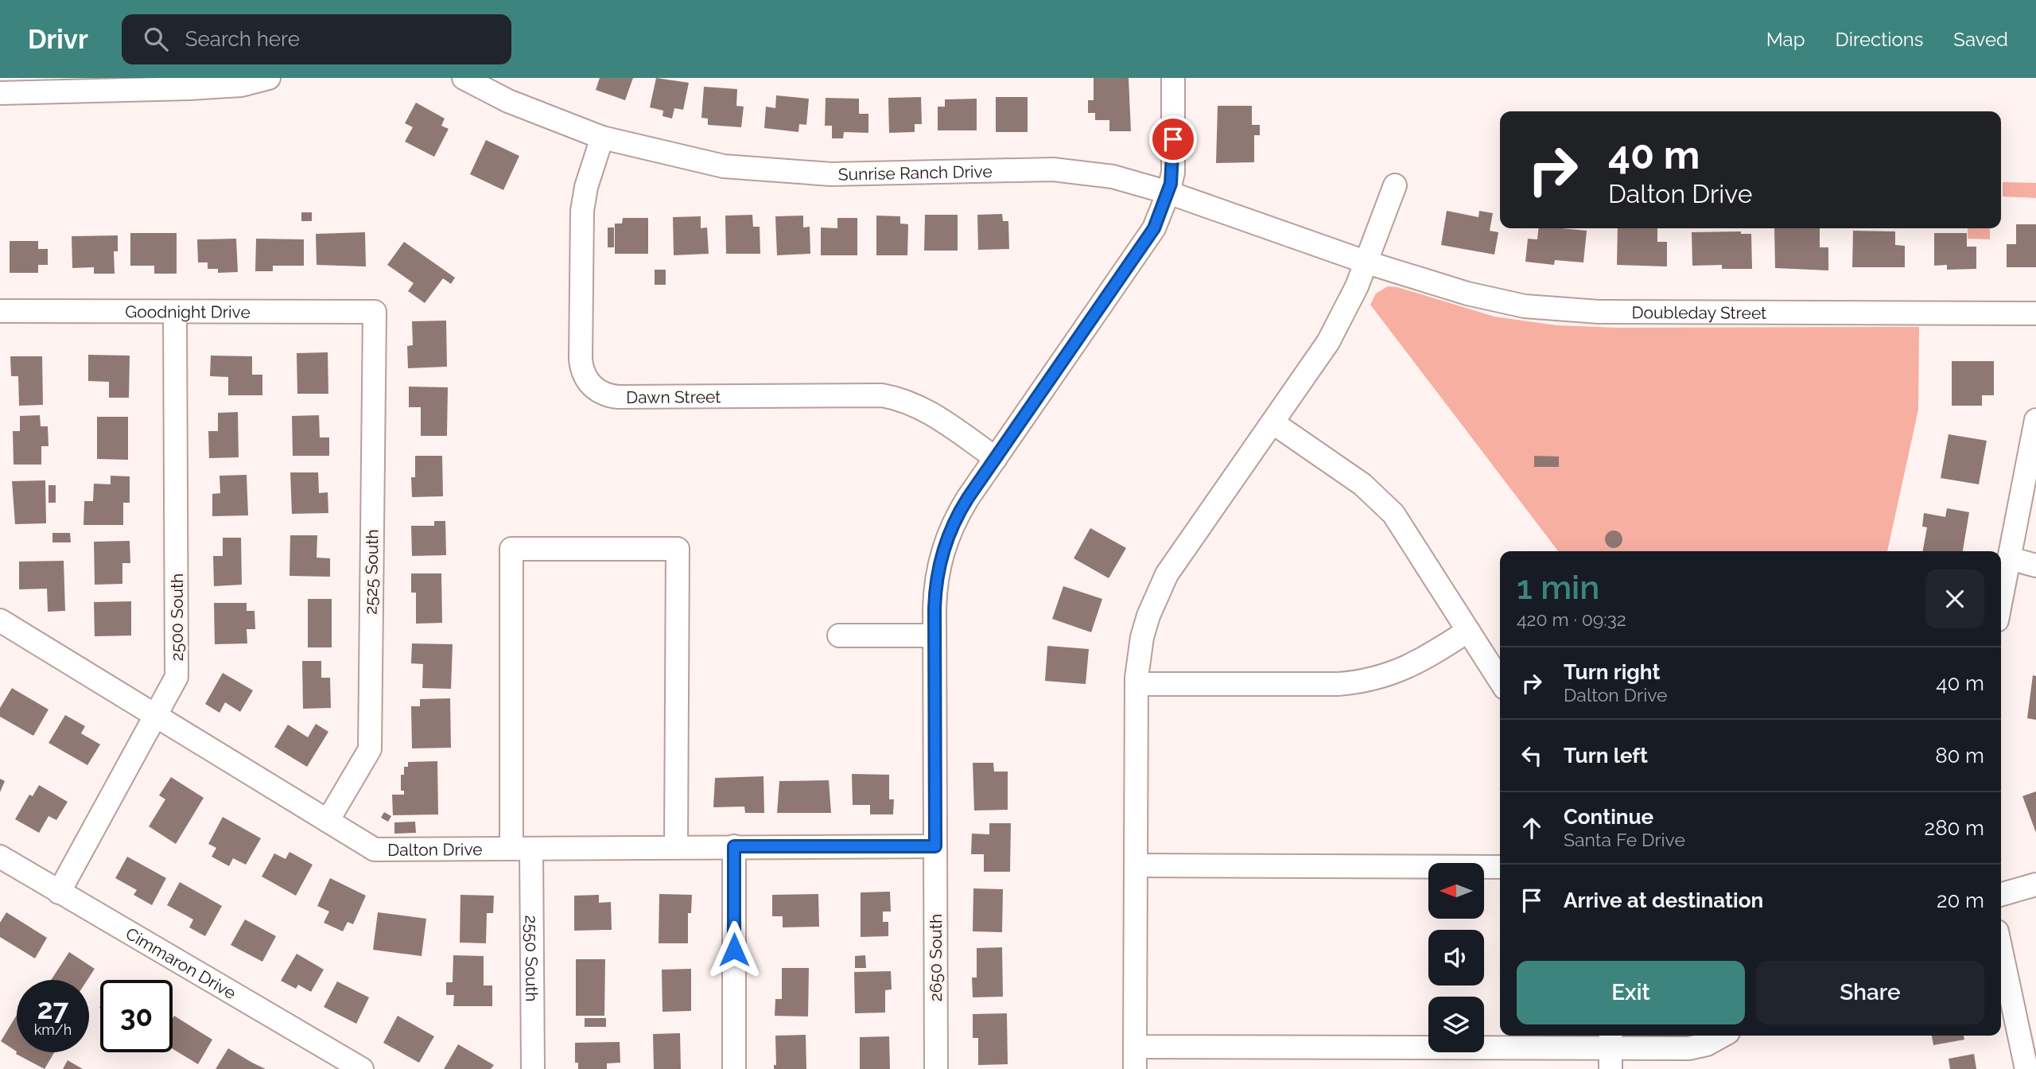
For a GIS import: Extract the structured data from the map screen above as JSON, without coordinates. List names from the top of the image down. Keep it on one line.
{"streets":{"street":["Sunrise Ranch Drive","Goodnight Drive","Doubleday Street","Dawn Street","2525 South","2500 South","Dalton Drive","2650 South","2550 South","Cimmaron Drive"]},"crossings":[["Sunrise Ranch Drive","Doubleday Street"],["Sunrise Ranch Drive","Dawn Street"],["Sunrise Ranch Drive","2650 South"],["Goodnight Drive","2525 South"],["Goodnight Drive","2500 South"],["Dawn Street","2650 South"],["2525 South","Dalton Drive"],["2500 South","Dalton Drive"],["2500 South","Cimmaron Drive"],["Dalton Drive","2650 South"],["Dalton Drive","2550 South"]],"north":"left","page":{"header":"Drivr","search":"Search here","nav":["Map","Directions","Saved"],"turn":["40 m","Dalton Drive"],"heading":["1 min","420 m · 09:32"],"list":[{"name":"Turn right","note":"Dalton Drive","value":"40 m"},{"name":"Turn left","value":"80 m"},{"name":"Continue","note":"Santa Fe Drive","value":"280 m"},{"name":"Arrive at destination","value":"20 m"}],"buttons":["Exit","Share"],"speed":"27 km/h","limit":"30"}}
